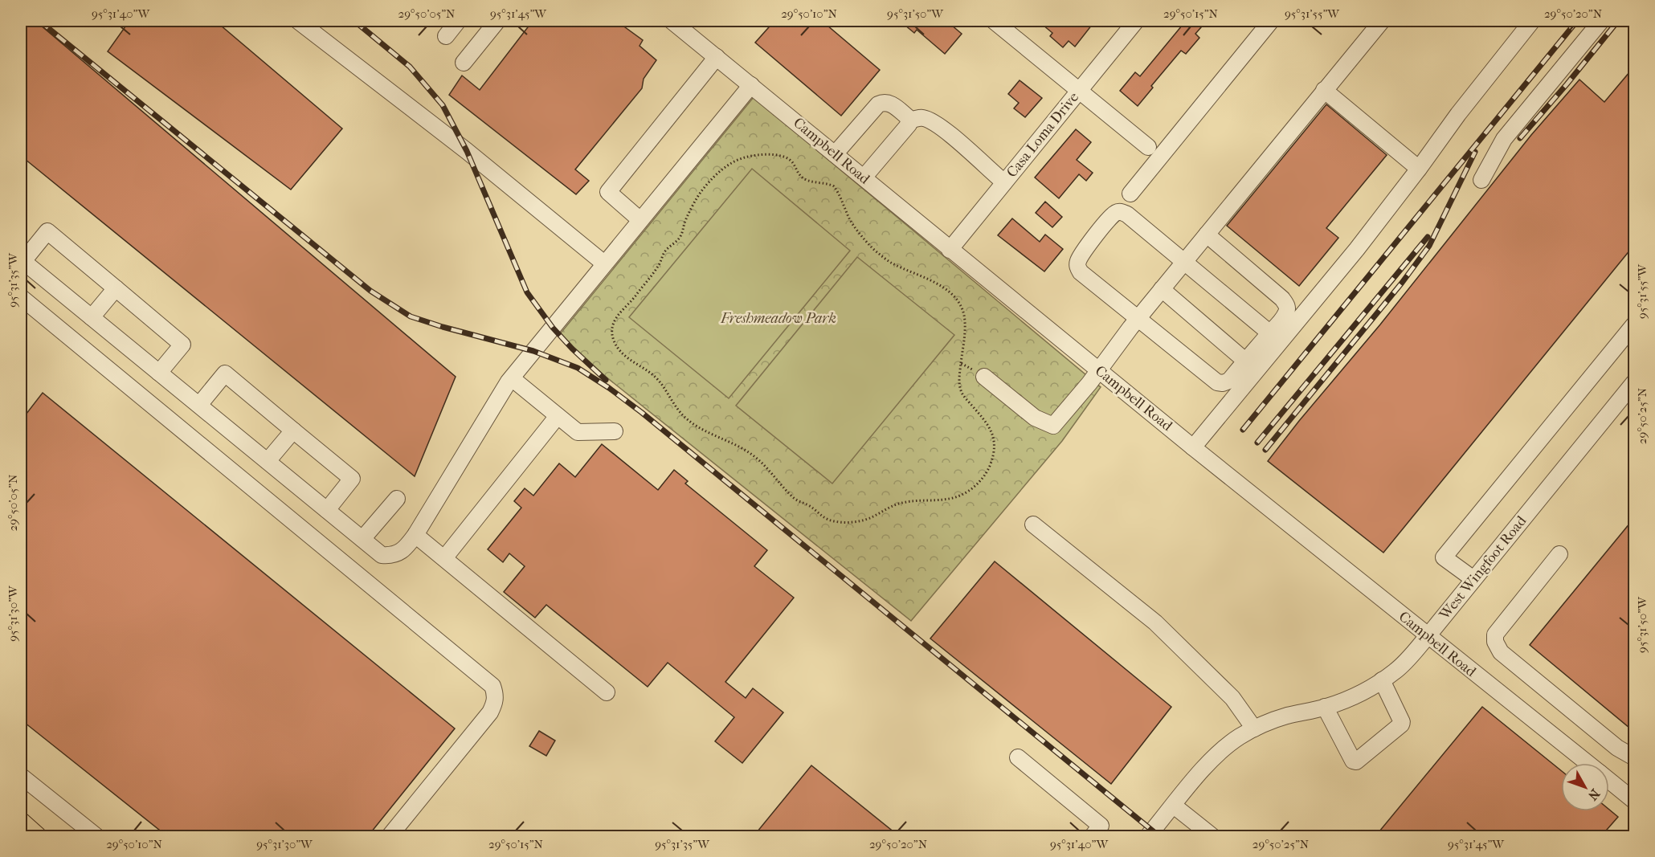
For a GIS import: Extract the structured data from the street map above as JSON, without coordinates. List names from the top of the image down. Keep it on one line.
{"streets":{"street":["Casa Loma Drive","Campbell Road","West Wingfoot Road"]},"crossings":[["Casa Loma Drive","Campbell Road"],["Campbell Road","West Wingfoot Road"]],"parks":["Freshmeadow Park"],"north":"bottom right","coordinates":["95°31'40\"W","29°50'05\"N","95°31'45\"W","29°50'10\"N","95°31'50\"W","29°50'15\"N","95°31'55\"W","29°50'20\"N","95°31'35\"W","29°50'25\"N","95°31'30\"W"]}
